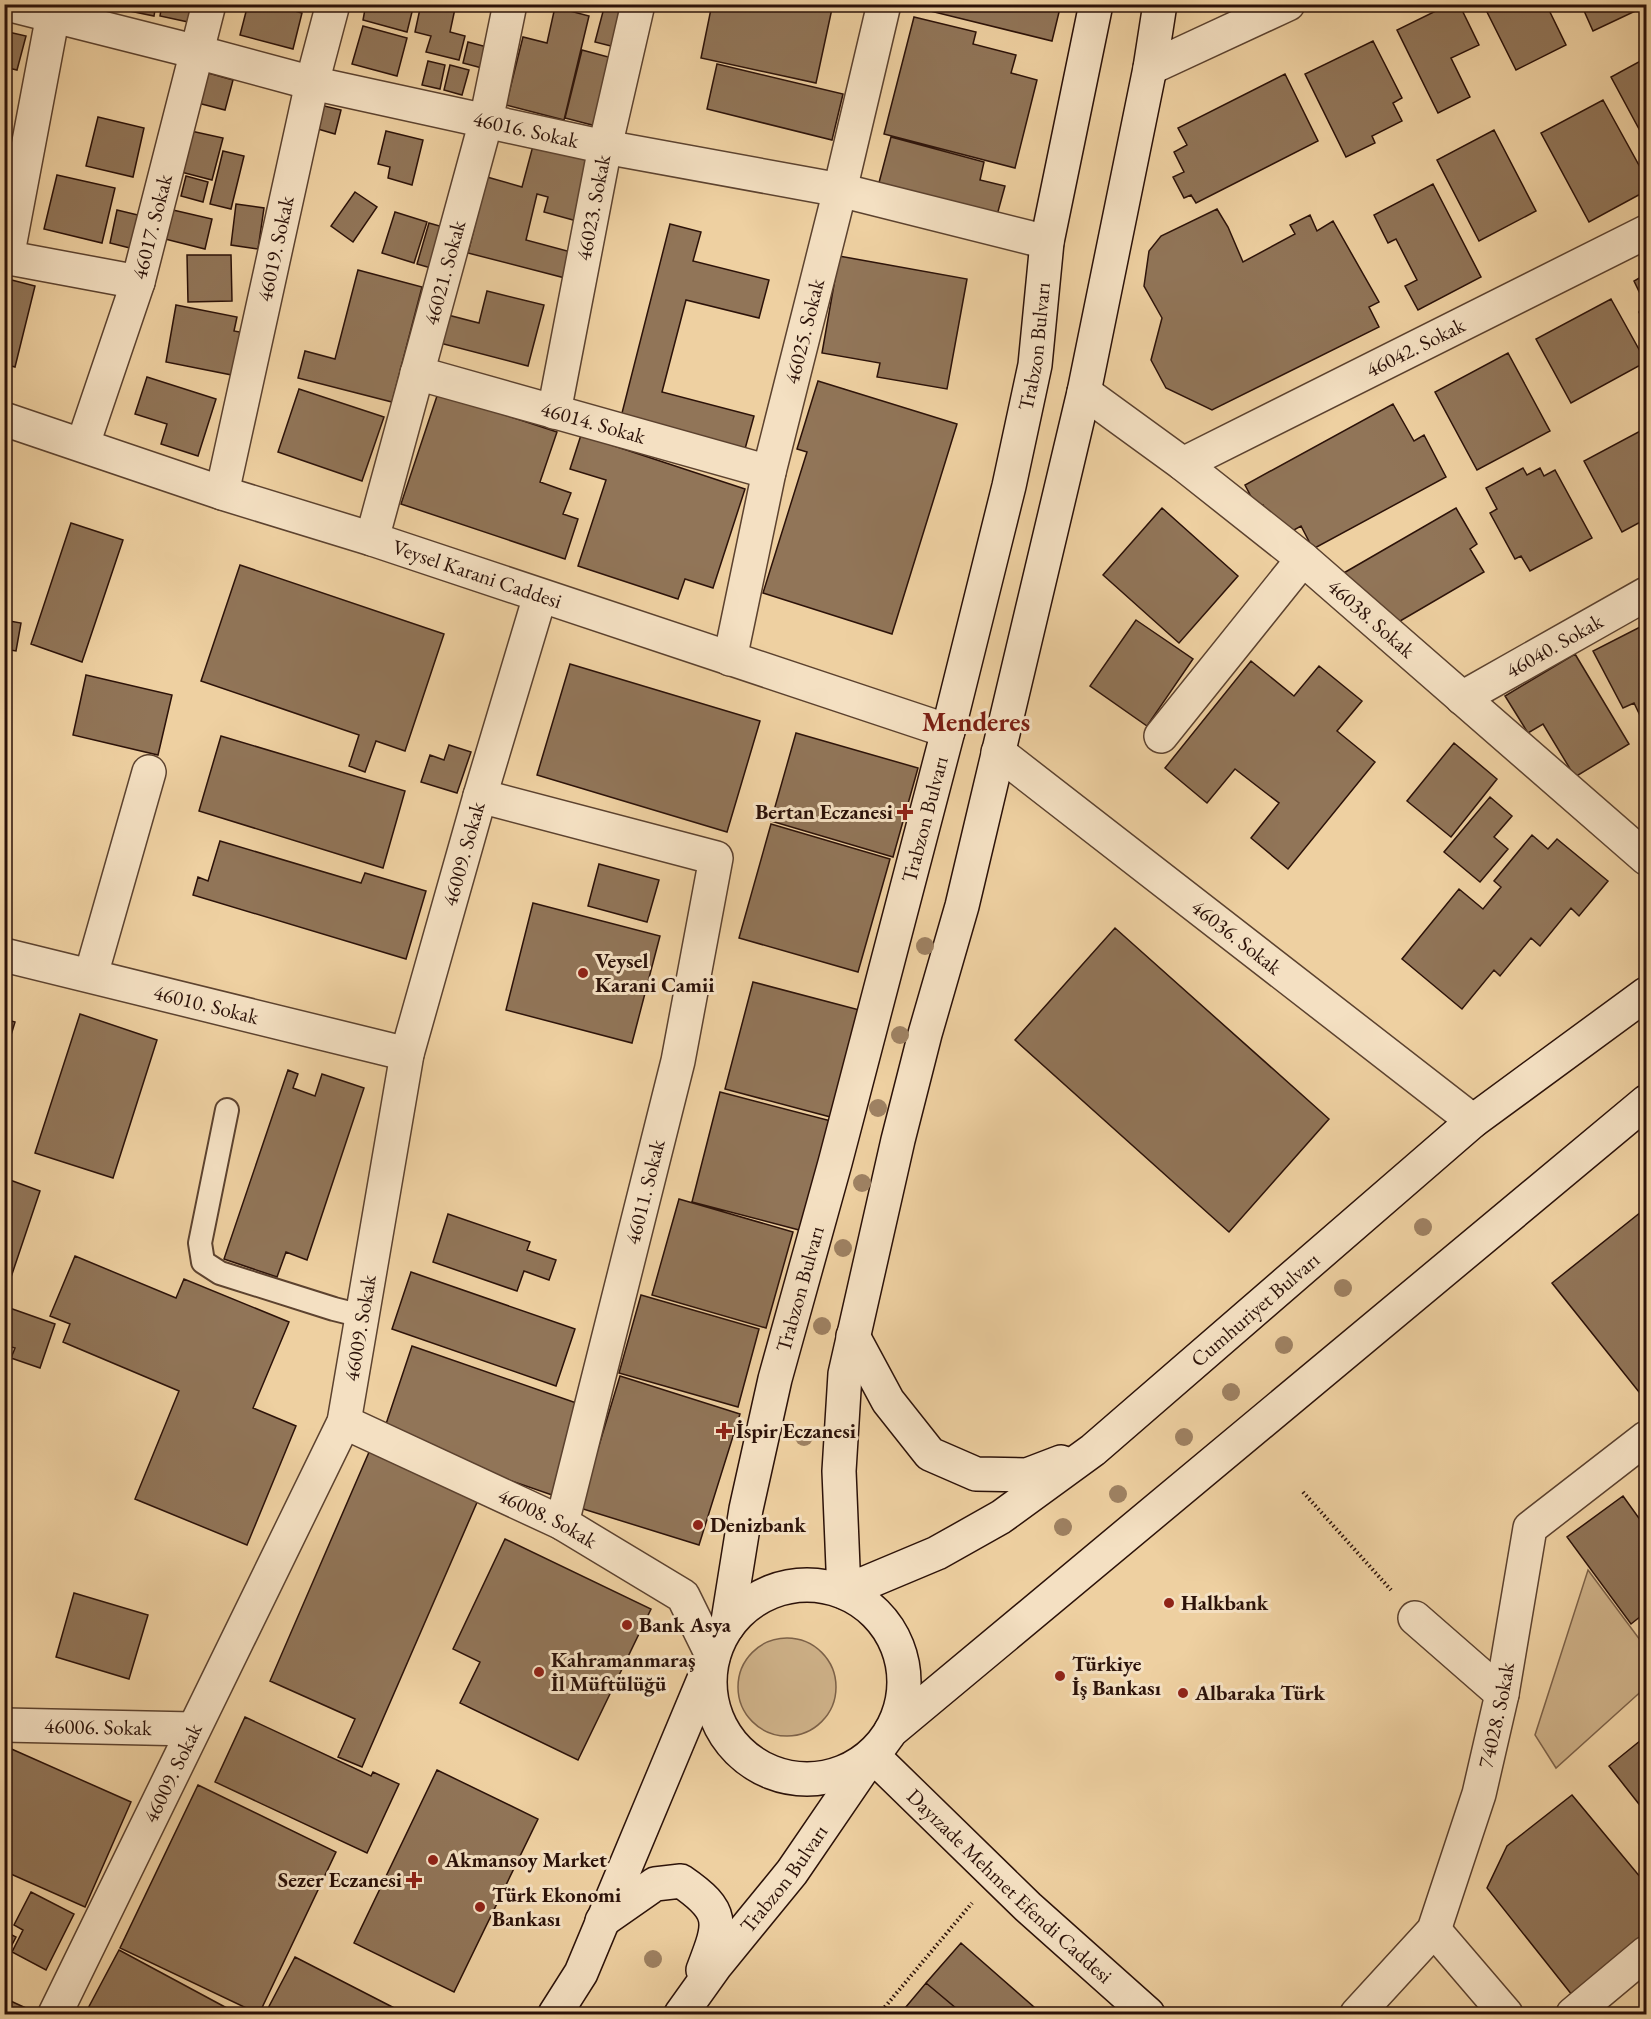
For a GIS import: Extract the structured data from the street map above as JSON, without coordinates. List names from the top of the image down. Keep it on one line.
{"streets":{"street":["46016. Sokak","46023. Sokak","46017. Sokak","46019. Sokak","46021. Sokak","46025. Sokak","Trabzon Bulvarı","46042. Sokak","46014. Sokak","Veysel Karani Caddesi","46038. Sokak","46040. Sokak","46009. Sokak","46036. Sokak","46010. Sokak","46011. Sokak","Cumhuriyet Bulvarı","46008. Sokak","74028. Sokak","46006. Sokak","Dayızade Mehmet Efendi Caddesi"]},"crossings":[["46016. Sokak","46023. Sokak"],["46016. Sokak","46017. Sokak"],["46016. Sokak","46019. Sokak"],["46016. Sokak","46021. Sokak"],["46016. Sokak","46025. Sokak"],["46016. Sokak","Trabzon Bulvarı"],["46023. Sokak","46014. Sokak"],["46017. Sokak","Veysel Karani Caddesi"],["46019. Sokak","Veysel Karani Caddesi"],["46021. Sokak","46014. Sokak"],["46021. Sokak","Veysel Karani Caddesi"],["46025. Sokak","46014. Sokak"],["46025. Sokak","Veysel Karani Caddesi"],["Trabzon Bulvarı","Veysel Karani Caddesi"],["Trabzon Bulvarı","Cumhuriyet Bulvarı"],["Trabzon Bulvarı","46008. Sokak"],["Trabzon Bulvarı","Dayızade Mehmet Efendi Caddesi"],["46042. Sokak","46038. Sokak"],["Veysel Karani Caddesi","46009. Sokak"],["46038. Sokak","46040. Sokak"],["46009. Sokak","46010. Sokak"],["46009. Sokak","46011. Sokak"],["46009. Sokak","46008. Sokak"],["46009. Sokak","46006. Sokak"],["46036. Sokak","Cumhuriyet Bulvarı"],["46011. Sokak","46008. Sokak"],["Cumhuriyet Bulvarı","46008. Sokak"],["Cumhuriyet Bulvarı","Dayızade Mehmet Efendi Caddesi"],["46008. Sokak","Dayızade Mehmet Efendi Caddesi"]],"districts":["Menderes"],"places":{"health":["Bertan Eczanesi","İspir Eczanesi","Sezer Eczanesi"],"other":["Veysel Karani Camii","Denizbank","Halkbank","Bank Asya","Kahramanmaraş İl Müftülüğü","Türkiye İş Bankası","Albaraka Türk","Akmansoy Market","Türk Ekonomi Bankası"]}}
